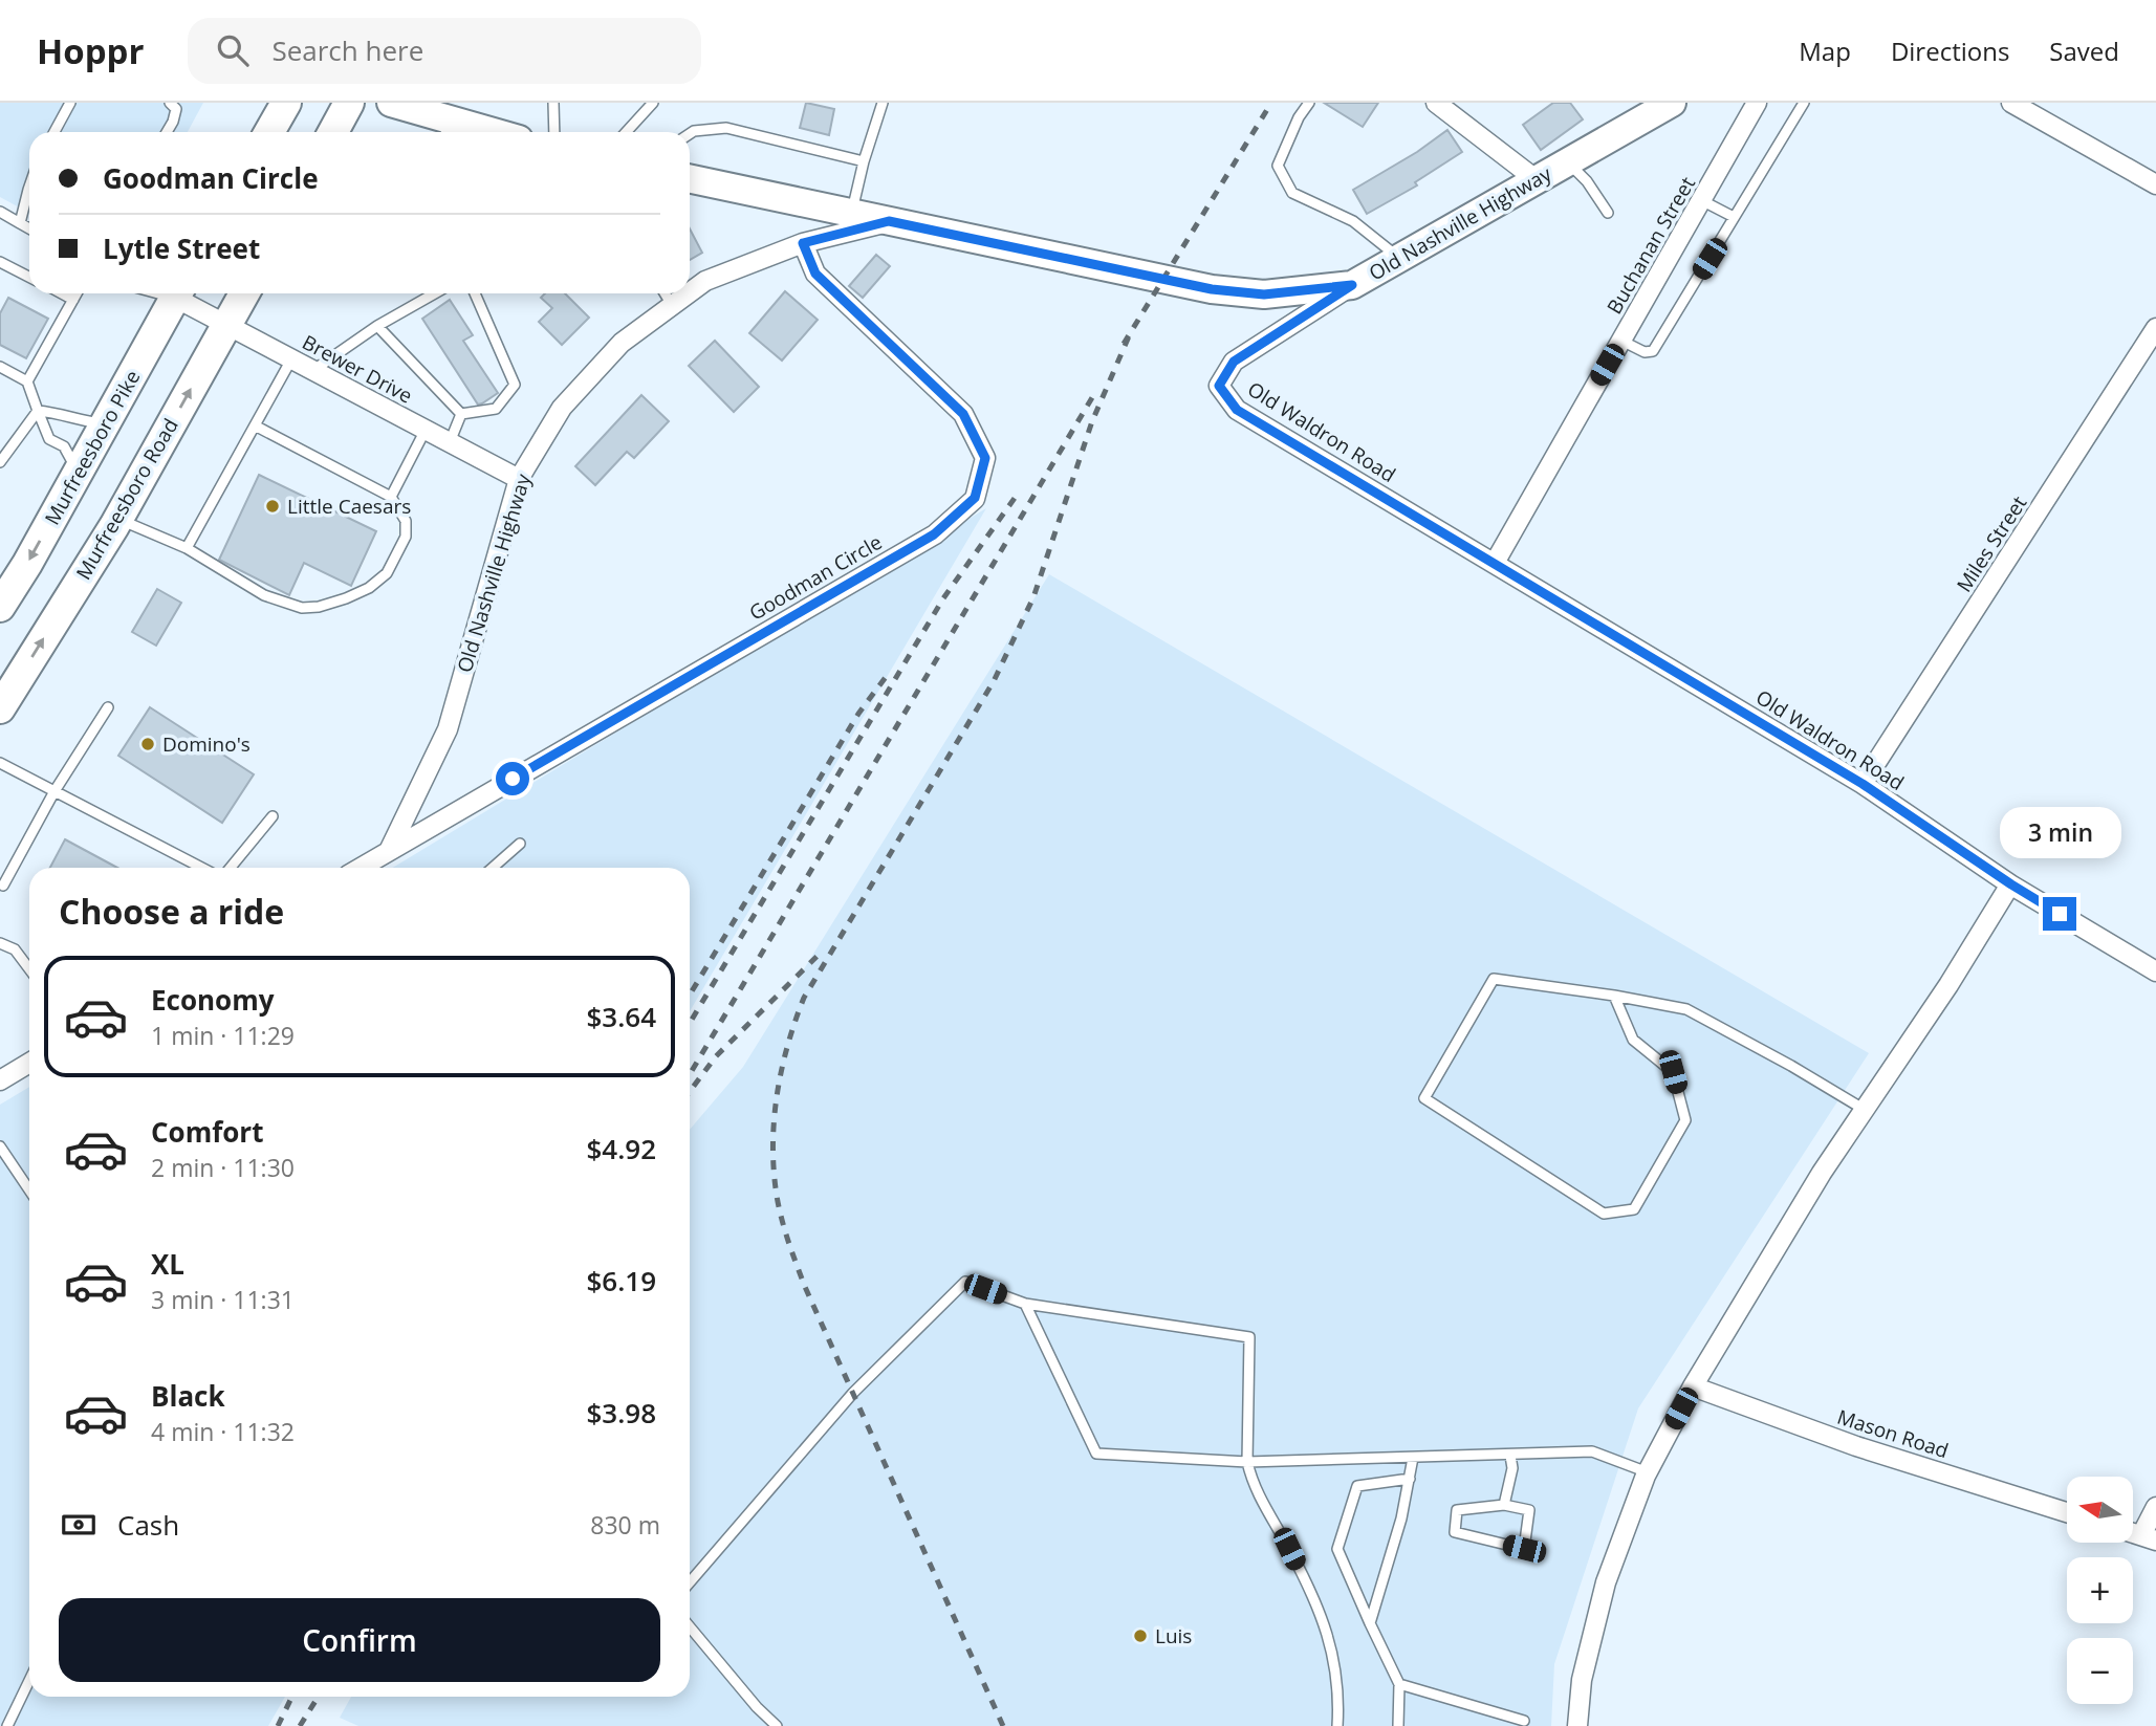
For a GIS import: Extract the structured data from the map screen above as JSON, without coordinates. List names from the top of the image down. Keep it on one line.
{"streets":{"main road":["Old Nashville Highway","Murfreesboro Pike","Murfreesboro Road"],"street":["Buchanan Street","Brewer Drive","Old Waldron Road","Miles Street","Goodman Circle","Mason Road"]},"crossings":[["Old Nashville Highway","Brewer Drive"],["Old Nashville Highway","Old Waldron Road"],["Old Nashville Highway","Goodman Circle"],["Buchanan Street","Old Waldron Road"],["Brewer Drive","Murfreesboro Road"],["Old Waldron Road","Miles Street"]],"one_way":["Murfreesboro Pike","Murfreesboro Road"],"places":["Little Caesars","Domino's","Luis"],"north":"left","page":{"header":"Hoppr","search":"Search here","nav":["Map","Directions","Saved"],"banner":["Goodman Circle","Lytle Street"],"bubble":"3 min","heading":"Choose a ride","list":[{"name":"Economy","note":"1 min · 11:29","value":"$3.64"},{"name":"Comfort","note":"2 min · 11:30","value":"$4.92"},{"name":"XL","note":"3 min · 11:31","value":"$6.19"},{"name":"Black","note":"4 min · 11:32","value":"$3.98"}],"map_buttons":["+","−"],"pay":["Cash","830 m"],"buttons":"Confirm"}}
